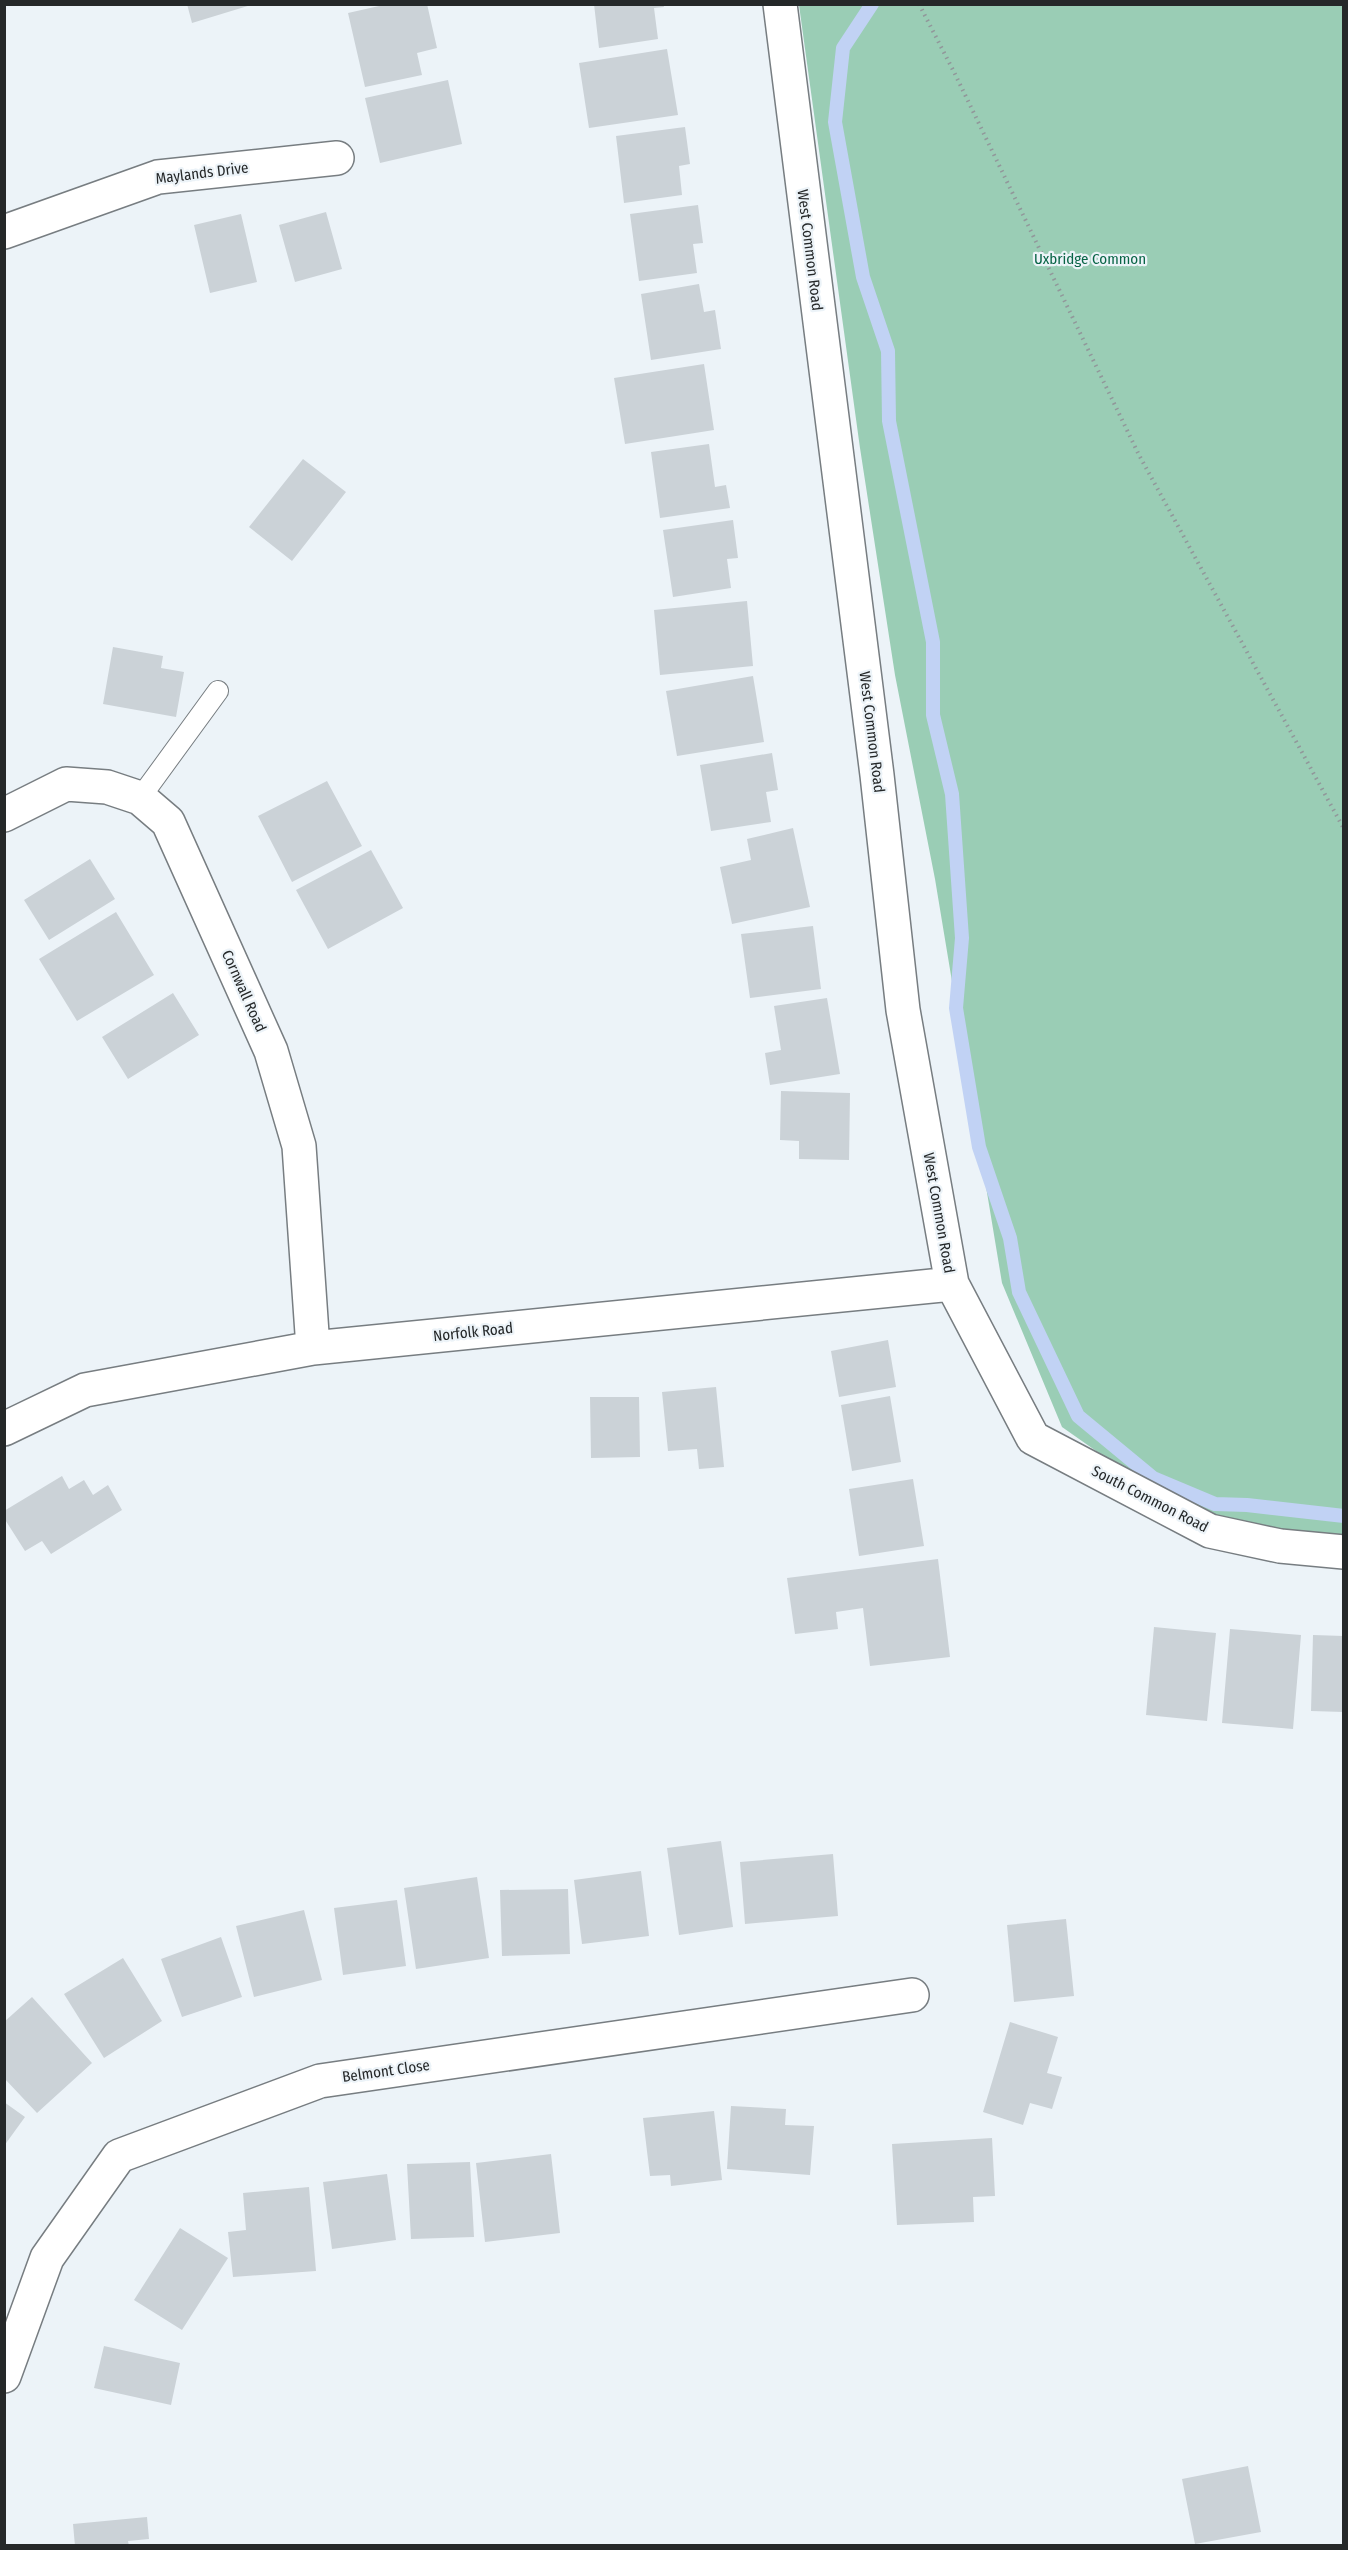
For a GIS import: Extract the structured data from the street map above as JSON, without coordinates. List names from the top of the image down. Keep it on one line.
{"streets":{"street":["Maylands Drive","West Common Road","Cornwall Road","Norfolk Road","South Common Road","Belmont Close"]},"crossings":[["West Common Road","Norfolk Road"],["West Common Road","South Common Road"],["Cornwall Road","Norfolk Road"]],"parks":["Uxbridge Common"]}
